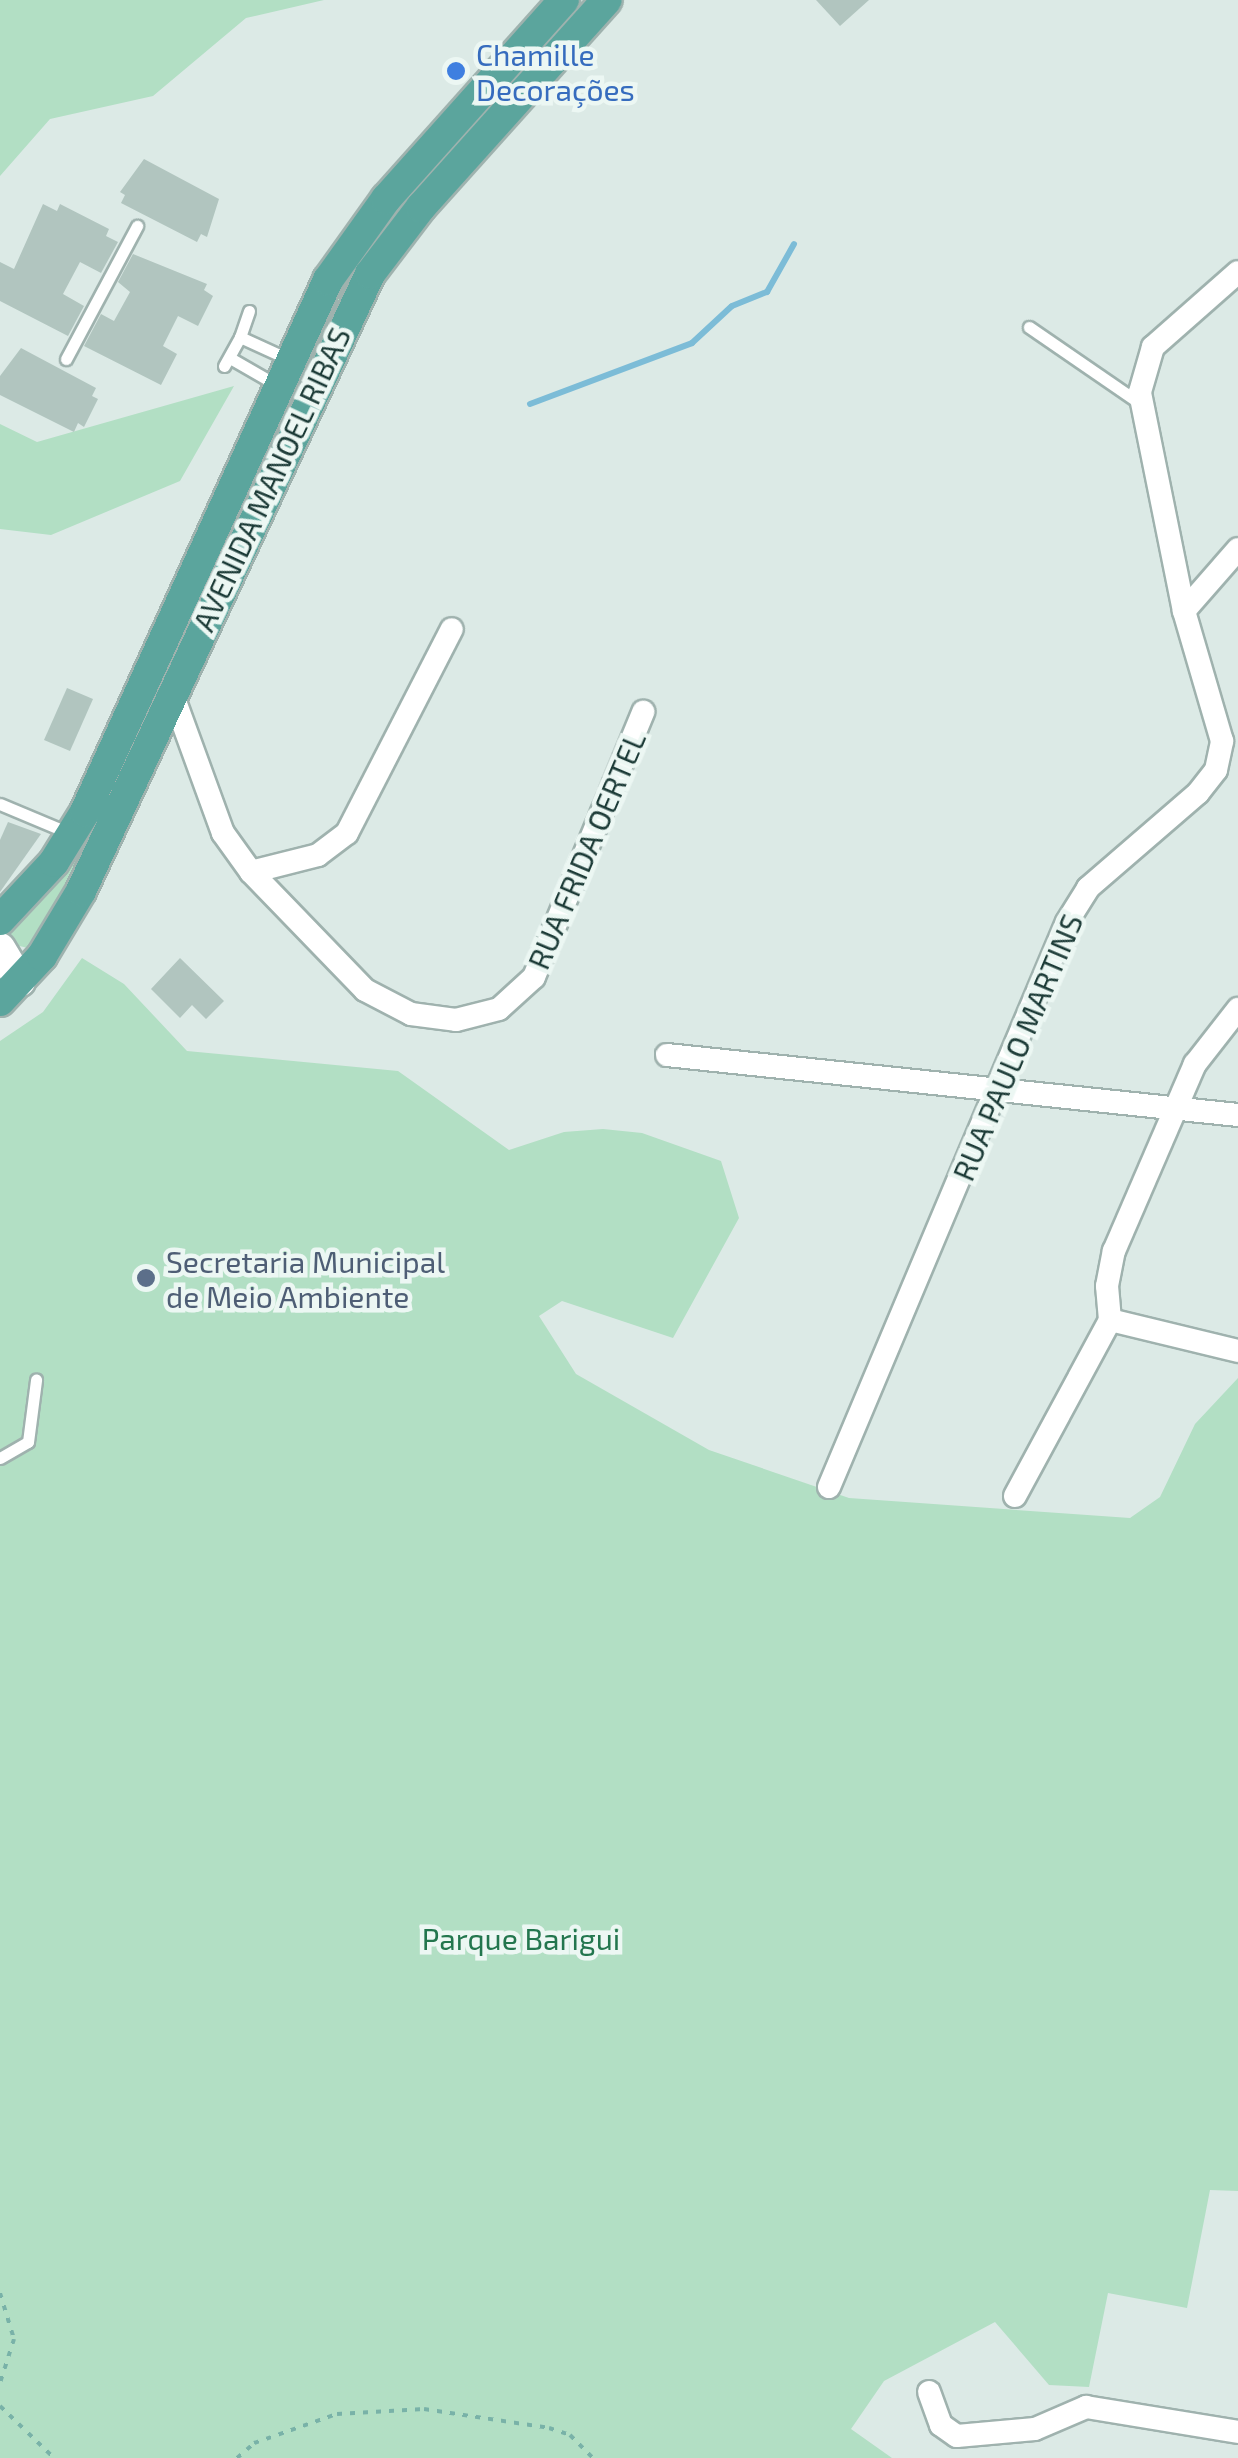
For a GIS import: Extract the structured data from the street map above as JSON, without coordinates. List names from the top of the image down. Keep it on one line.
{"streets":{"main road":["AVENIDA MANOEL RIBAS"],"street":["RUA FRIDA OERTEL","RUA PAULO MARTINS"]},"crossings":[["AVENIDA MANOEL RIBAS","RUA FRIDA OERTEL"]],"parks":["Parque Barigui"],"places":["Chamille Decorações","Secretaria Municipal de Meio Ambiente"]}
